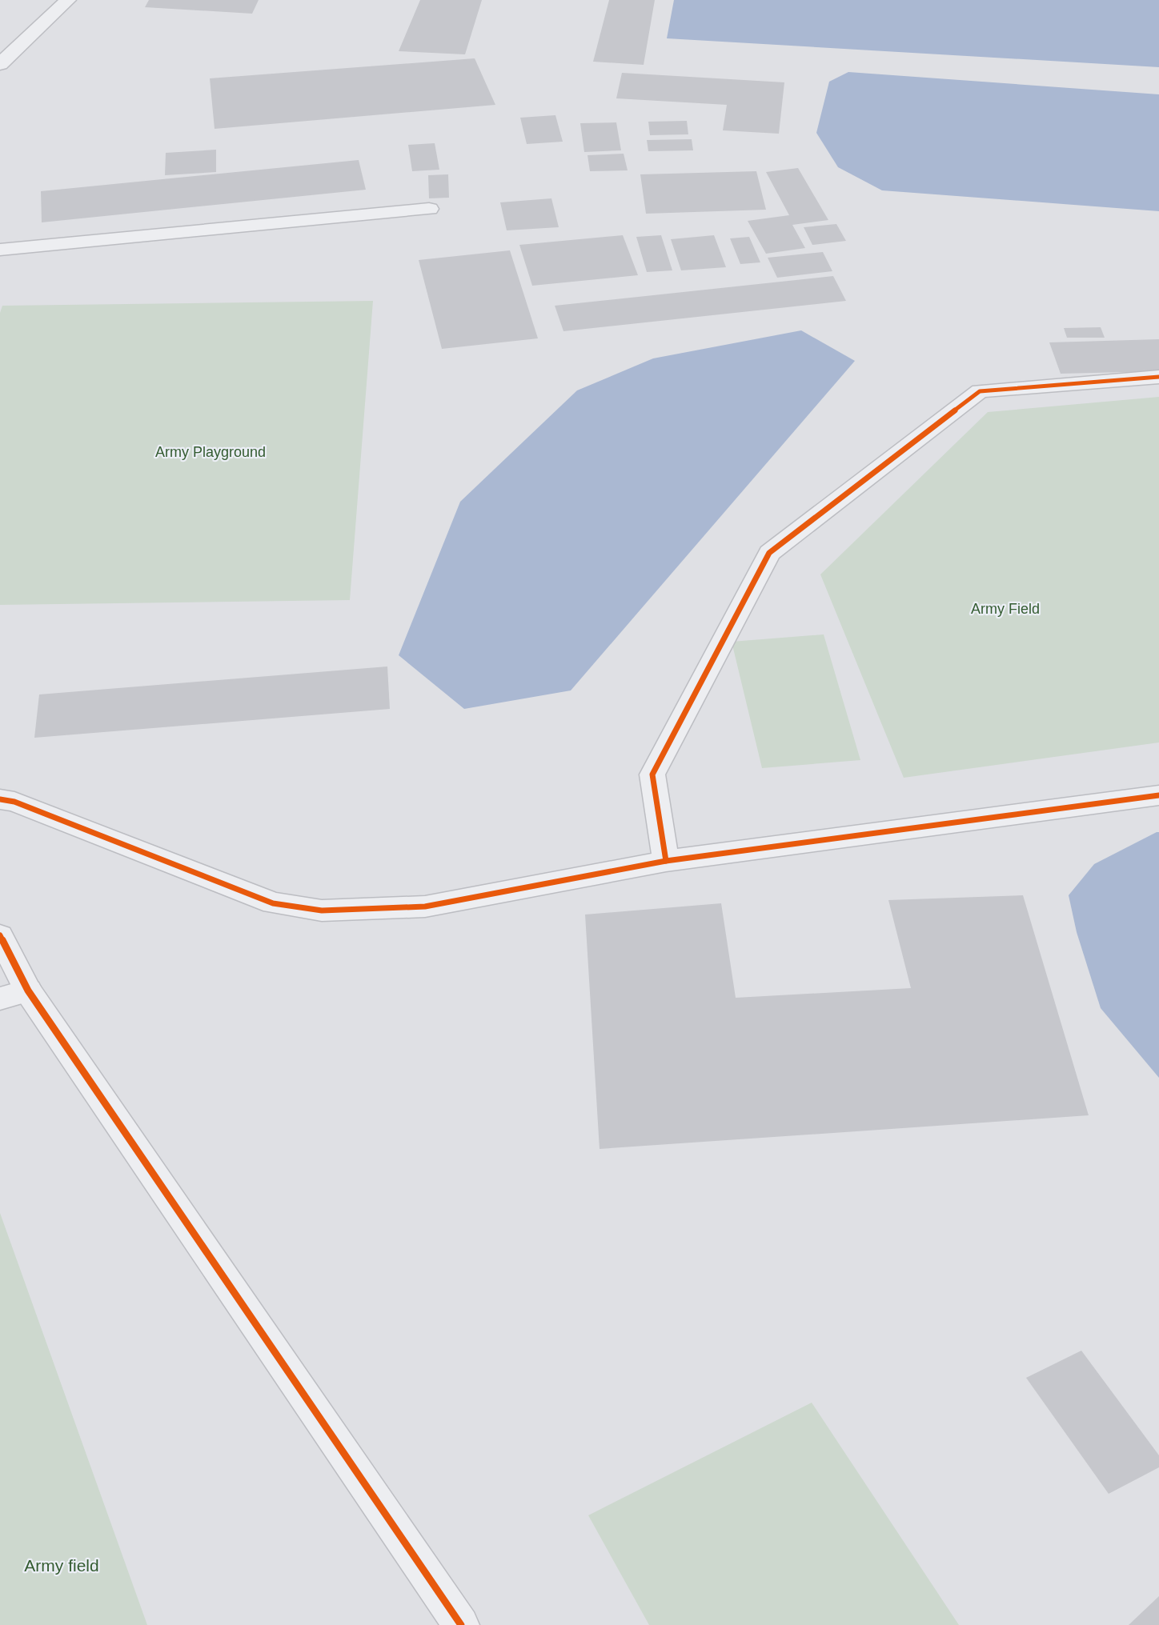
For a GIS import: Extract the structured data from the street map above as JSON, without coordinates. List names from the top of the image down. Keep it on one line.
{"parks":["Army Playground","Army Field","Army field"]}
